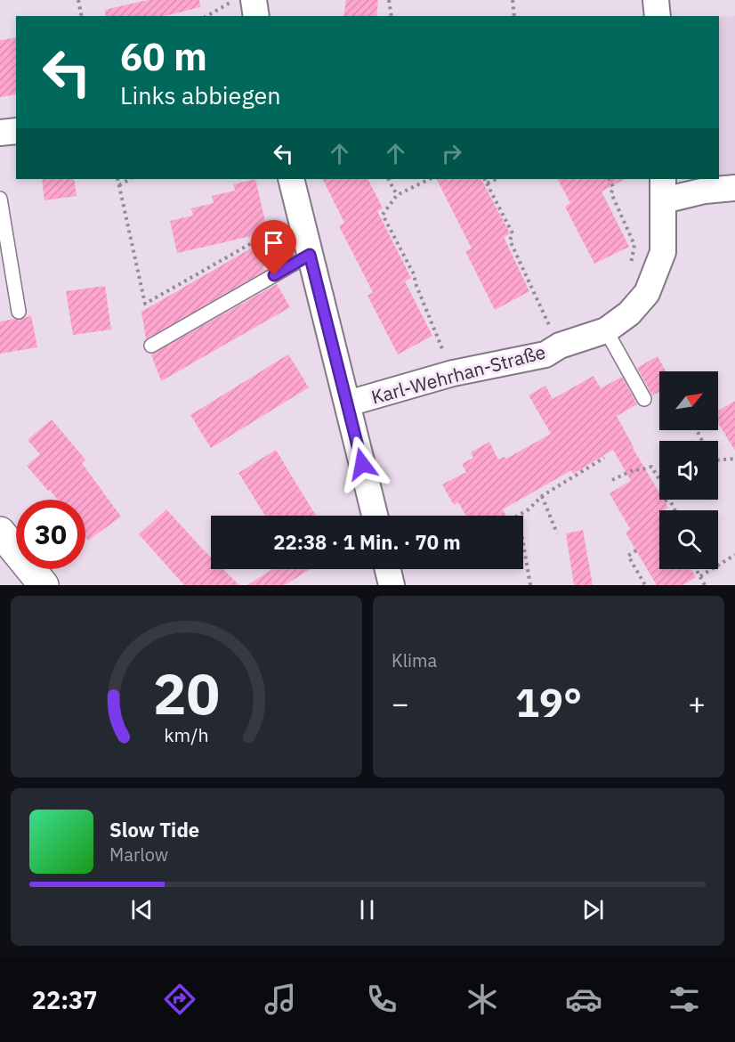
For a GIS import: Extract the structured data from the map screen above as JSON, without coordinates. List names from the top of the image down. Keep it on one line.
{"streets":{"street":["Karl-Wehrhan-Straße"]},"north":"top right","page":{"turn":["60 m","Links abbiegen"],"limit":"30","trip":"22:38 · 1 Min. · 70 m","tile":"Klima","heat":["−","19°","+"],"song":["Slow Tide","Marlow"],"tabs":"22:37","gauge":["20","km/h"]}}
